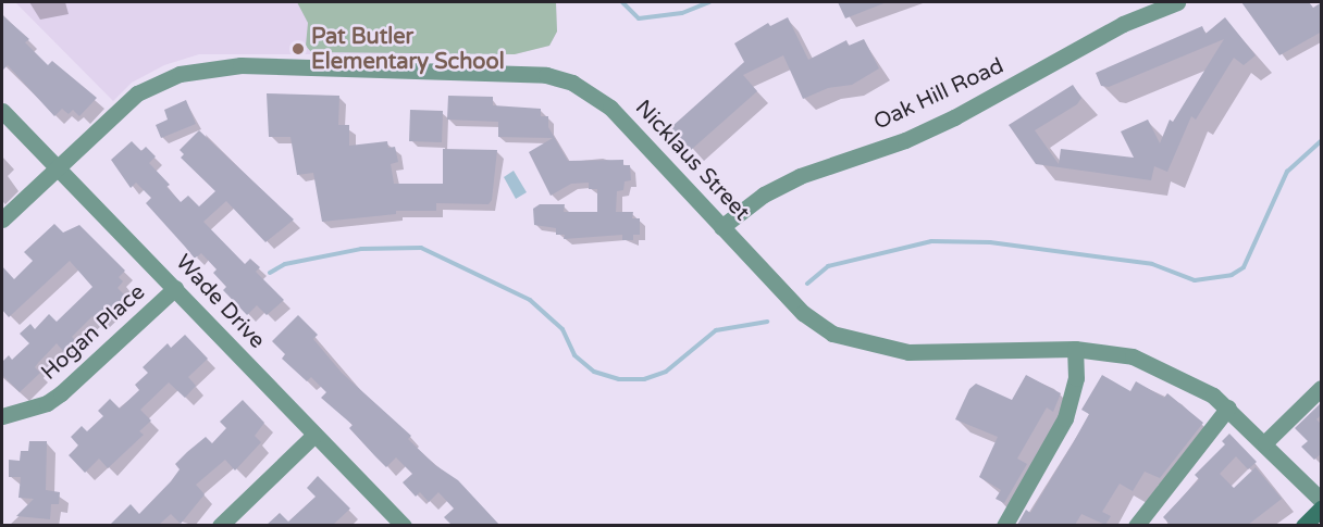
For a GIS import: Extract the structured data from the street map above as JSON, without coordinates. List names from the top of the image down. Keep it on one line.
{"streets":{"street":["Oak Hill Road","Nicklaus Street","Wade Drive","Hogan Place"]},"crossings":[["Oak Hill Road","Nicklaus Street"],["Nicklaus Street","Wade Drive"],["Wade Drive","Hogan Place"]],"places":["Pat Butler Elementary School"]}
